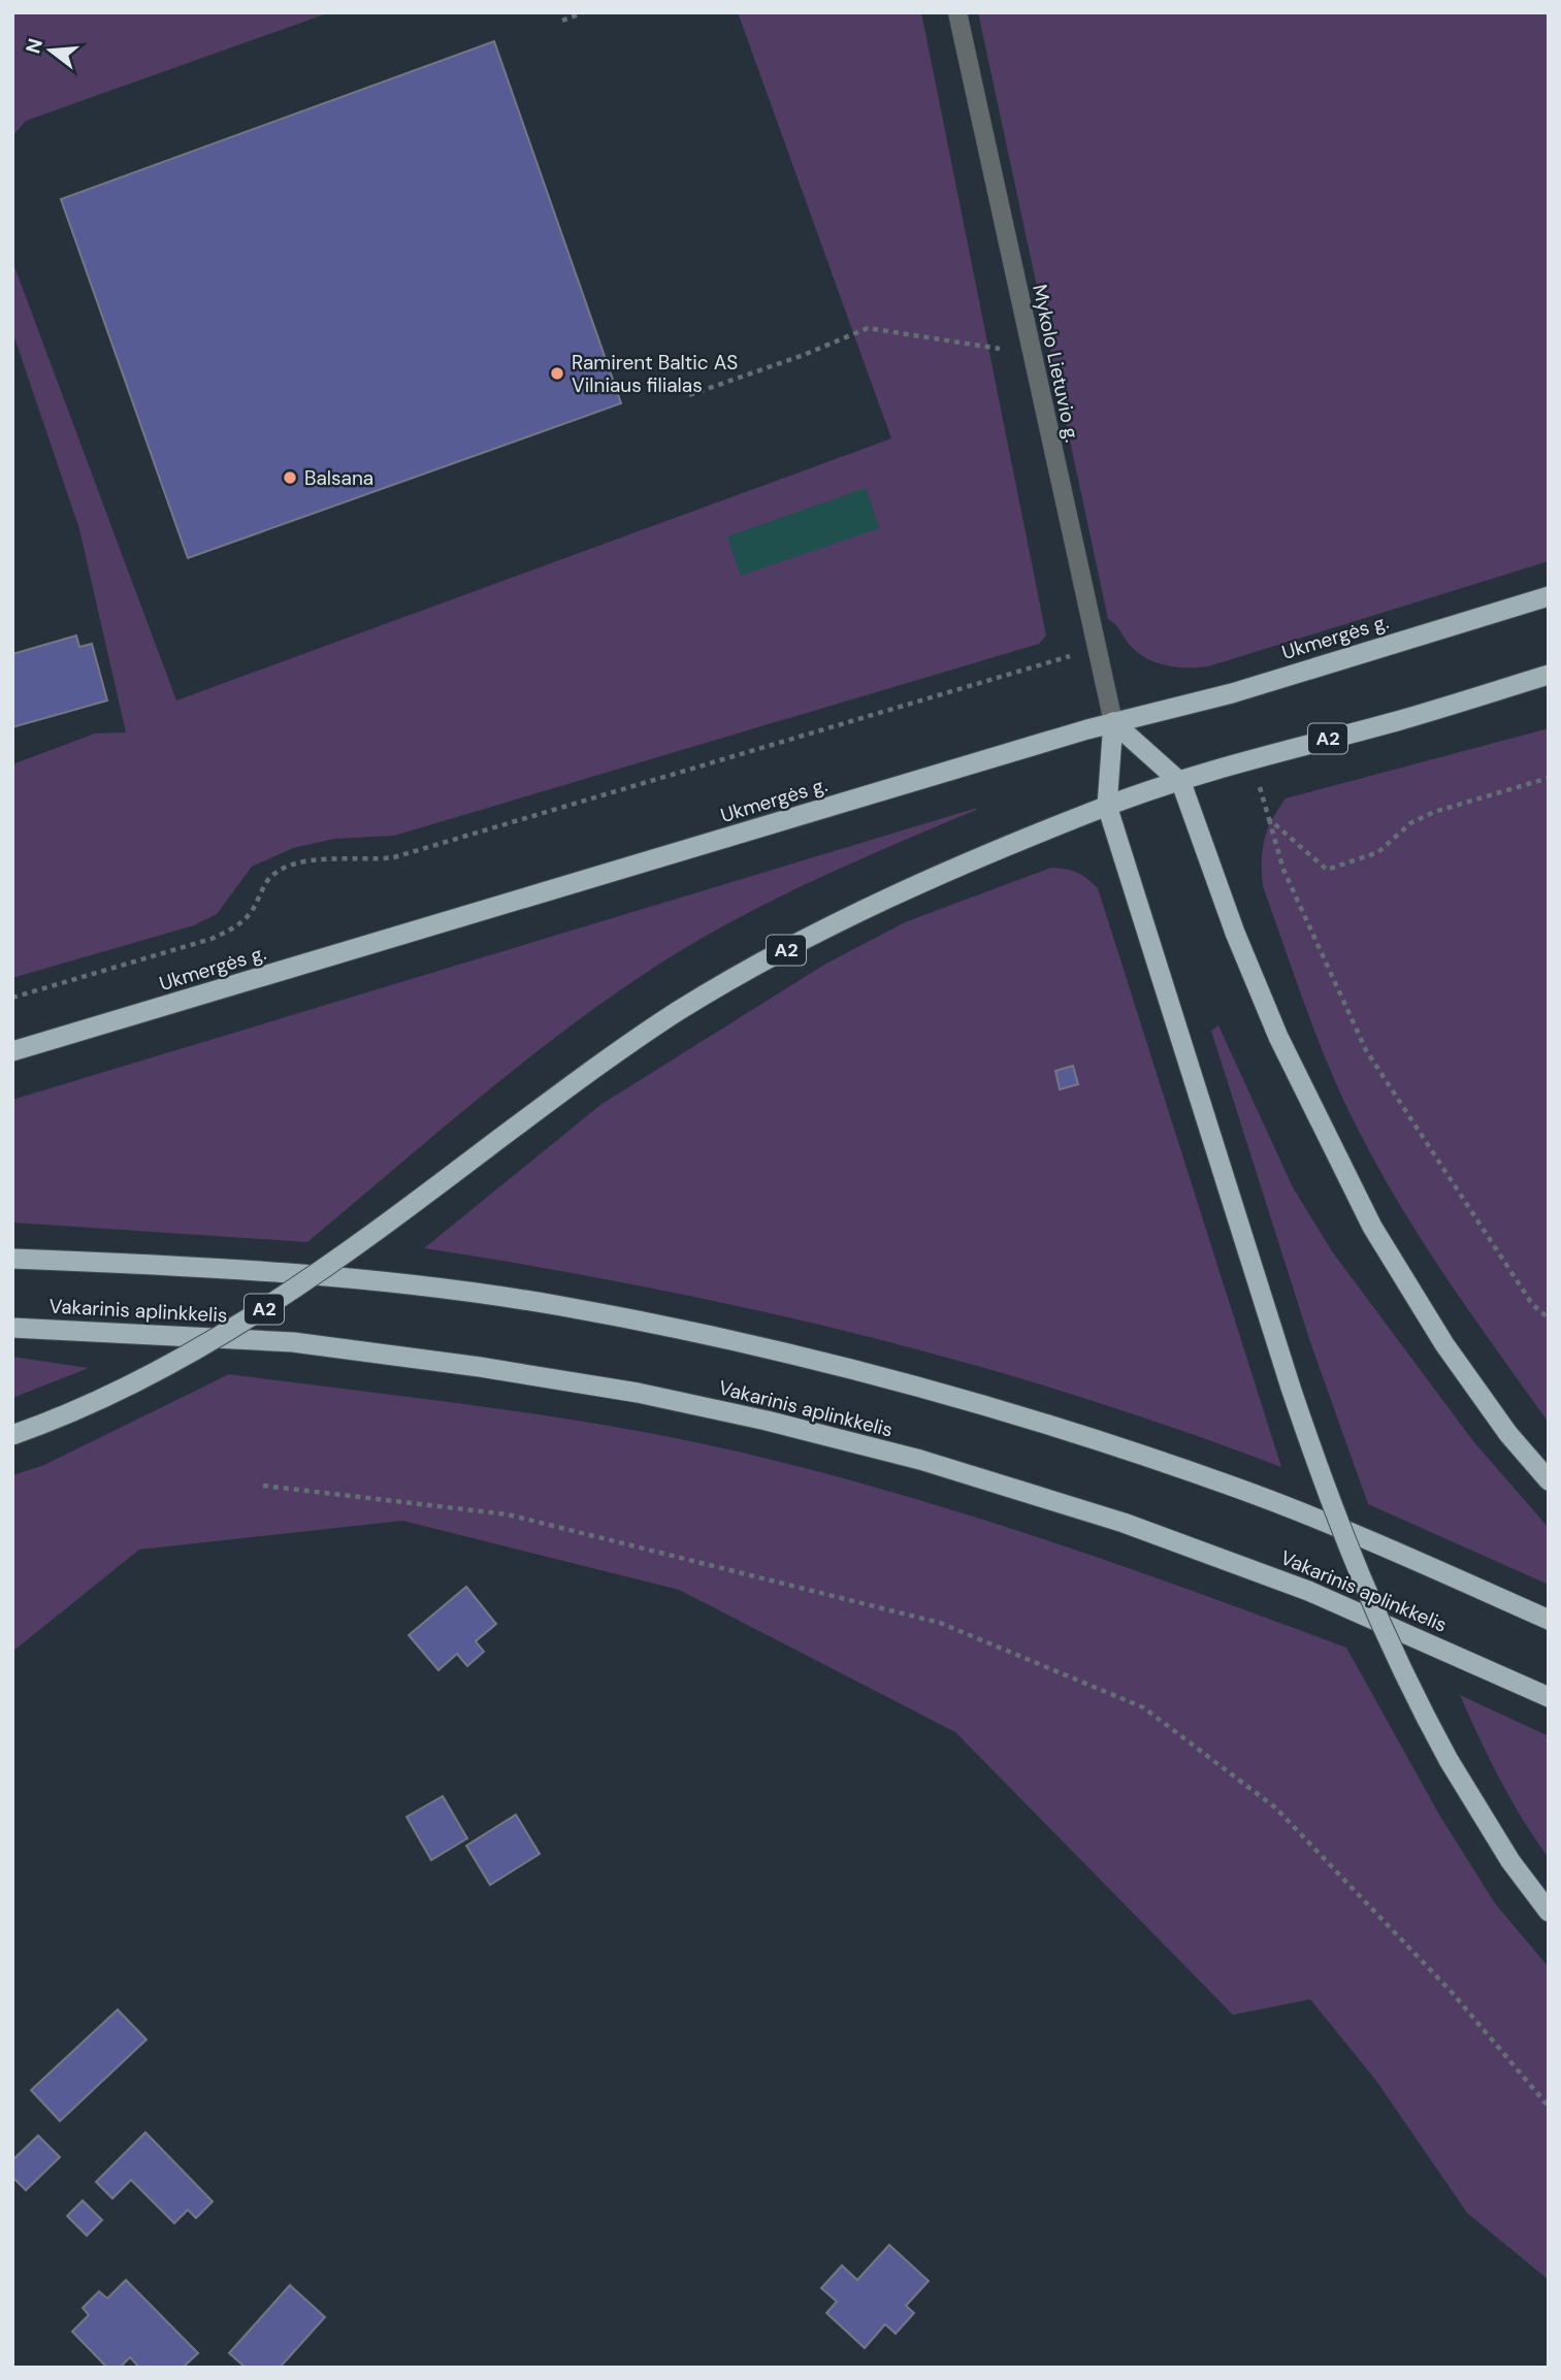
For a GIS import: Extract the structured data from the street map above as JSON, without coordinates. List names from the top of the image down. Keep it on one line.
{"streets":{"highway":["Ukmergės g.","A2","Vakarinis aplinkkelis"],"street":["Mykolo Lietuvio g."]},"crossings":[["Mykolo Lietuvio g.","Ukmergės g."]],"places":["Ramirent Baltic AS Vilniaus filialas","Balsana"],"north":"left"}
